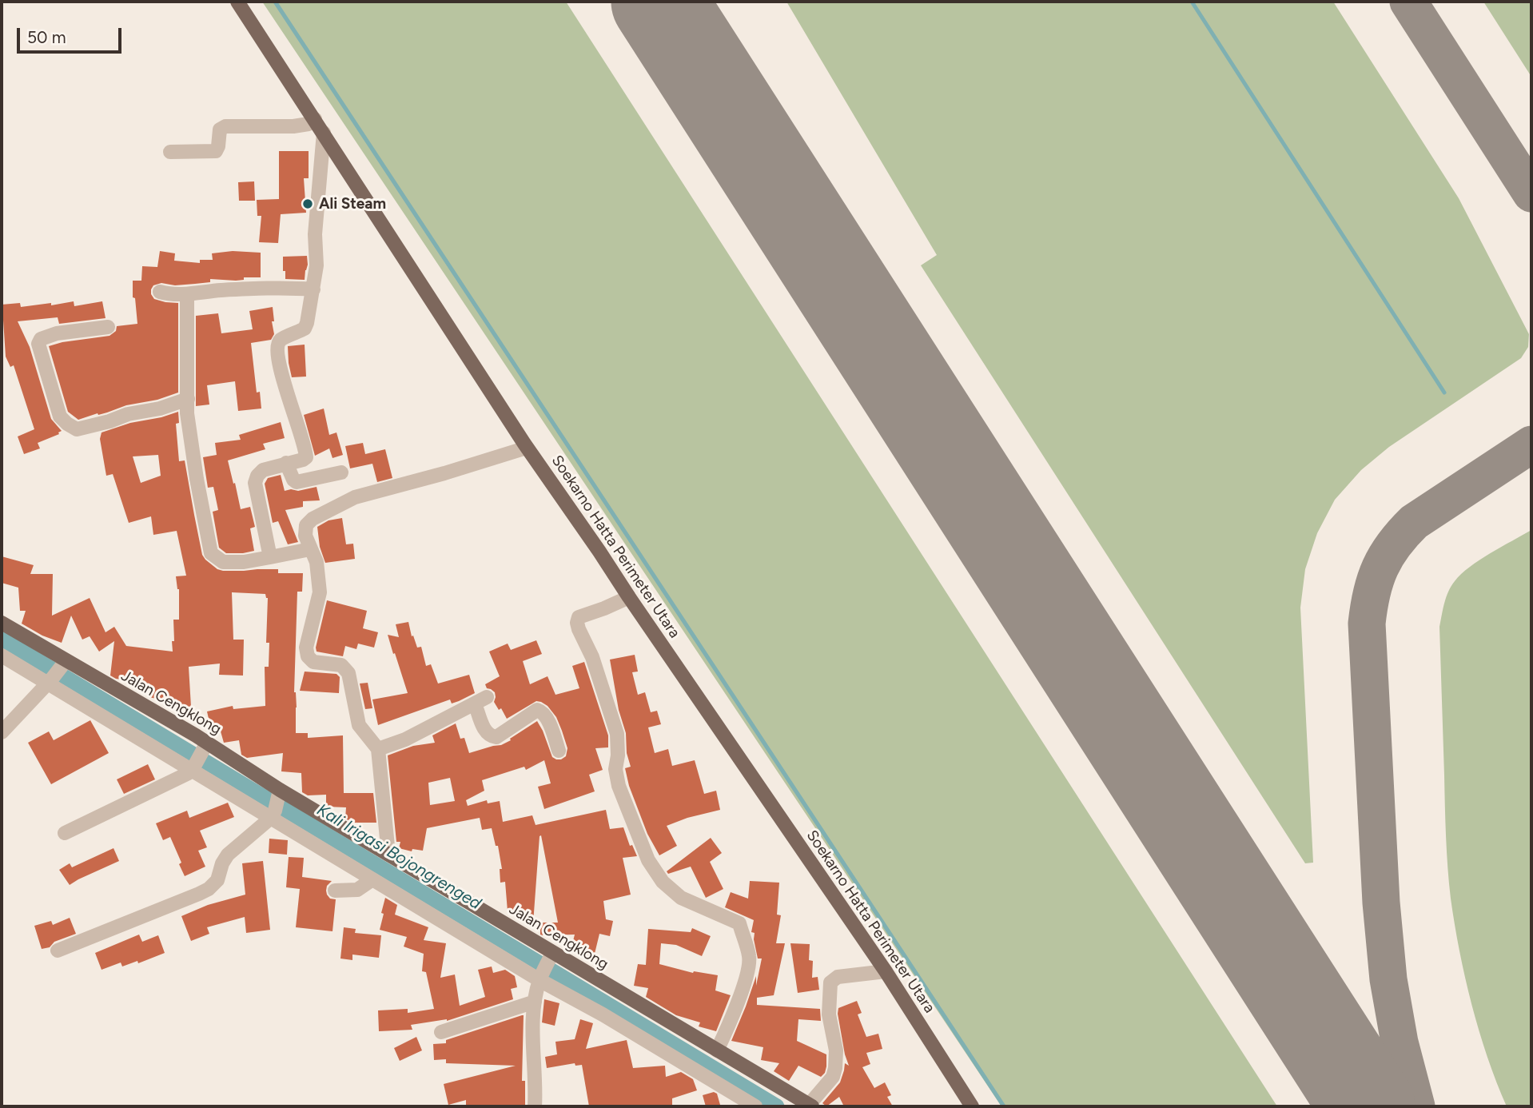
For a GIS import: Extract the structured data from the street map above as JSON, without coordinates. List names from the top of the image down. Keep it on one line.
{"streets":{"main road":["Soekarno Hatta Perimeter Utara","Jalan Cengklong"]},"water":["Kali Irigasi Bojongrenged"],"places":["Ali Steam"],"scale_bar":"50 m"}
